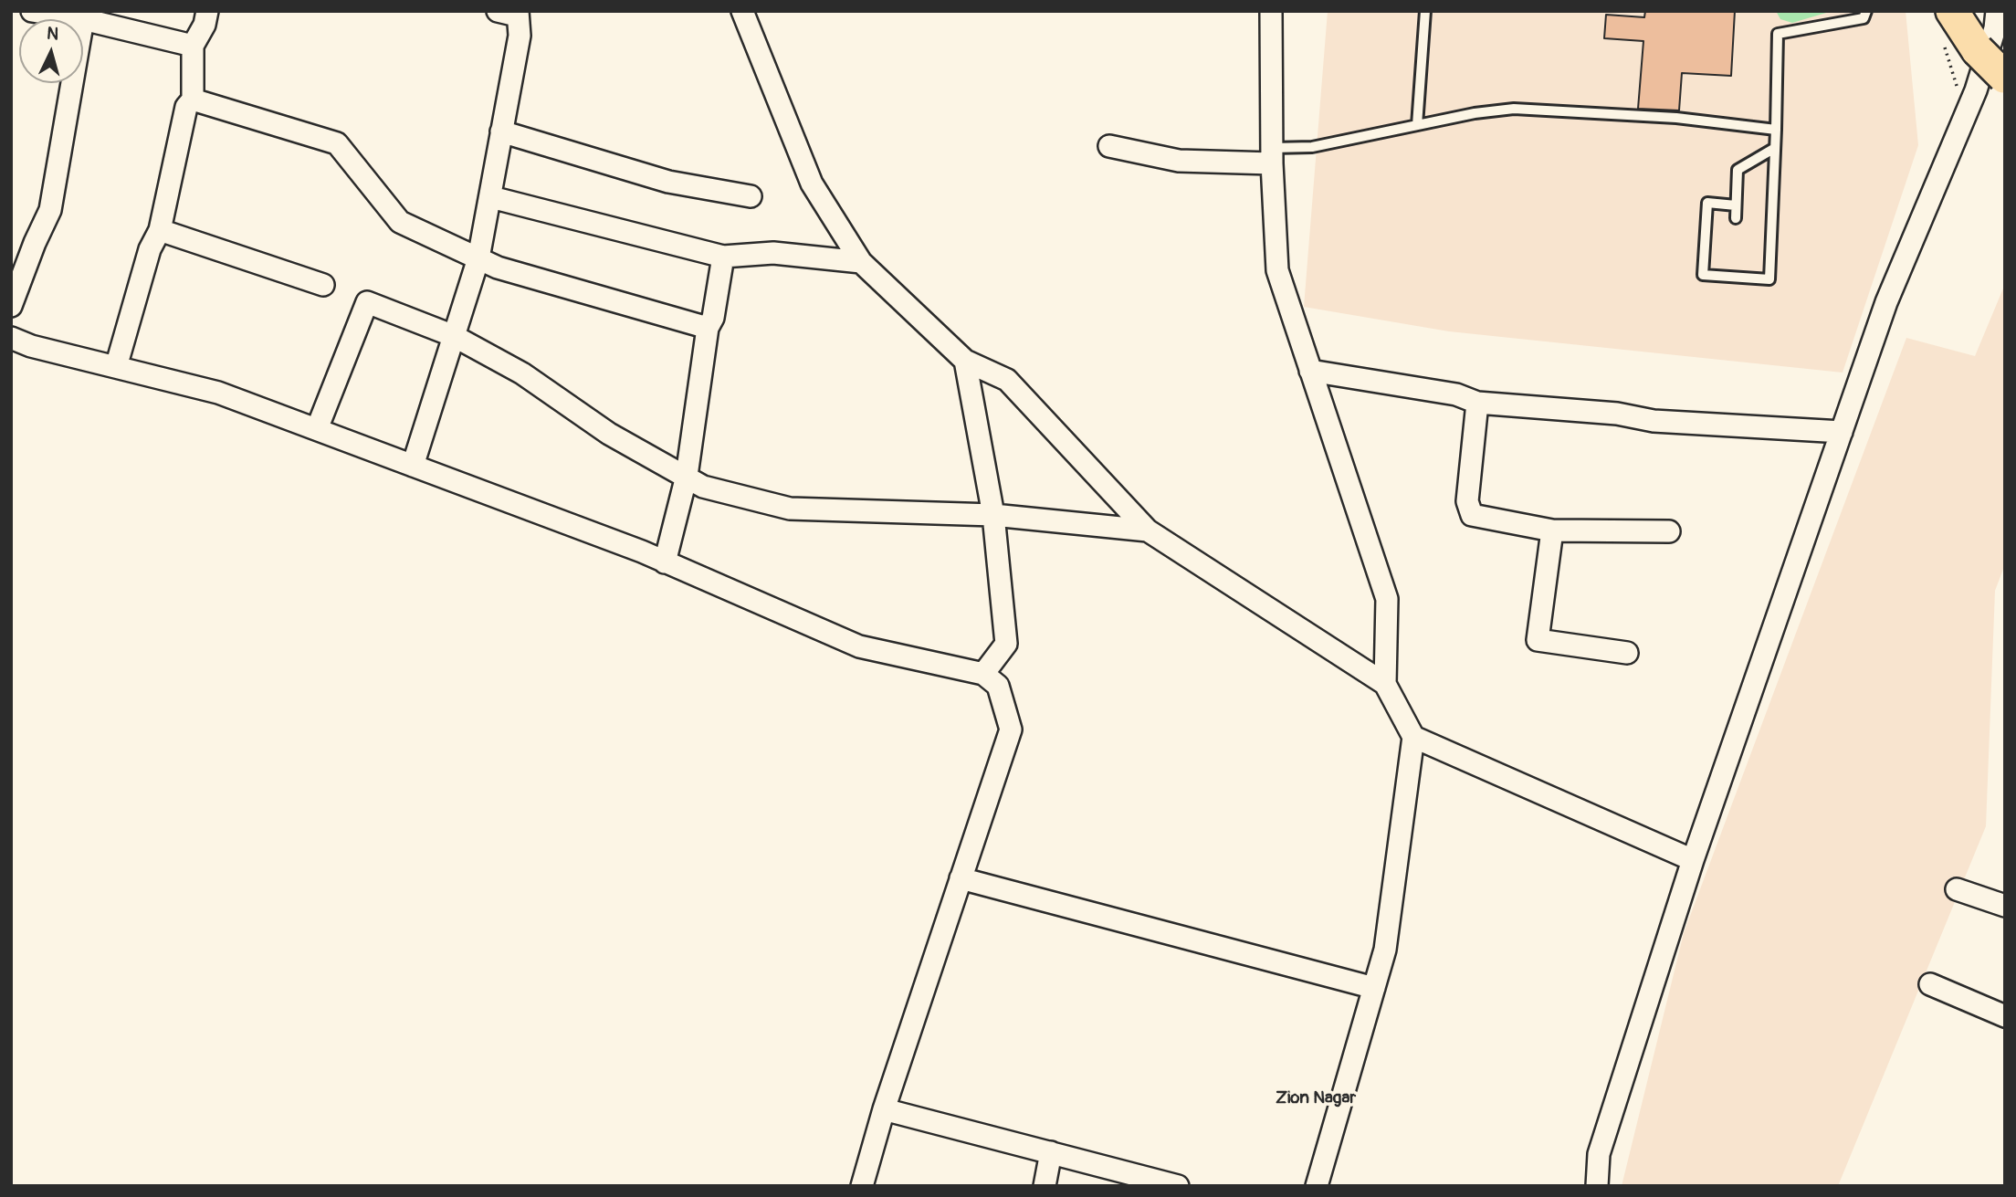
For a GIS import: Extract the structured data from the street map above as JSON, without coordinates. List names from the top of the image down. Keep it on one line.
{"districts":["Zion Nagar"],"north":"top"}
